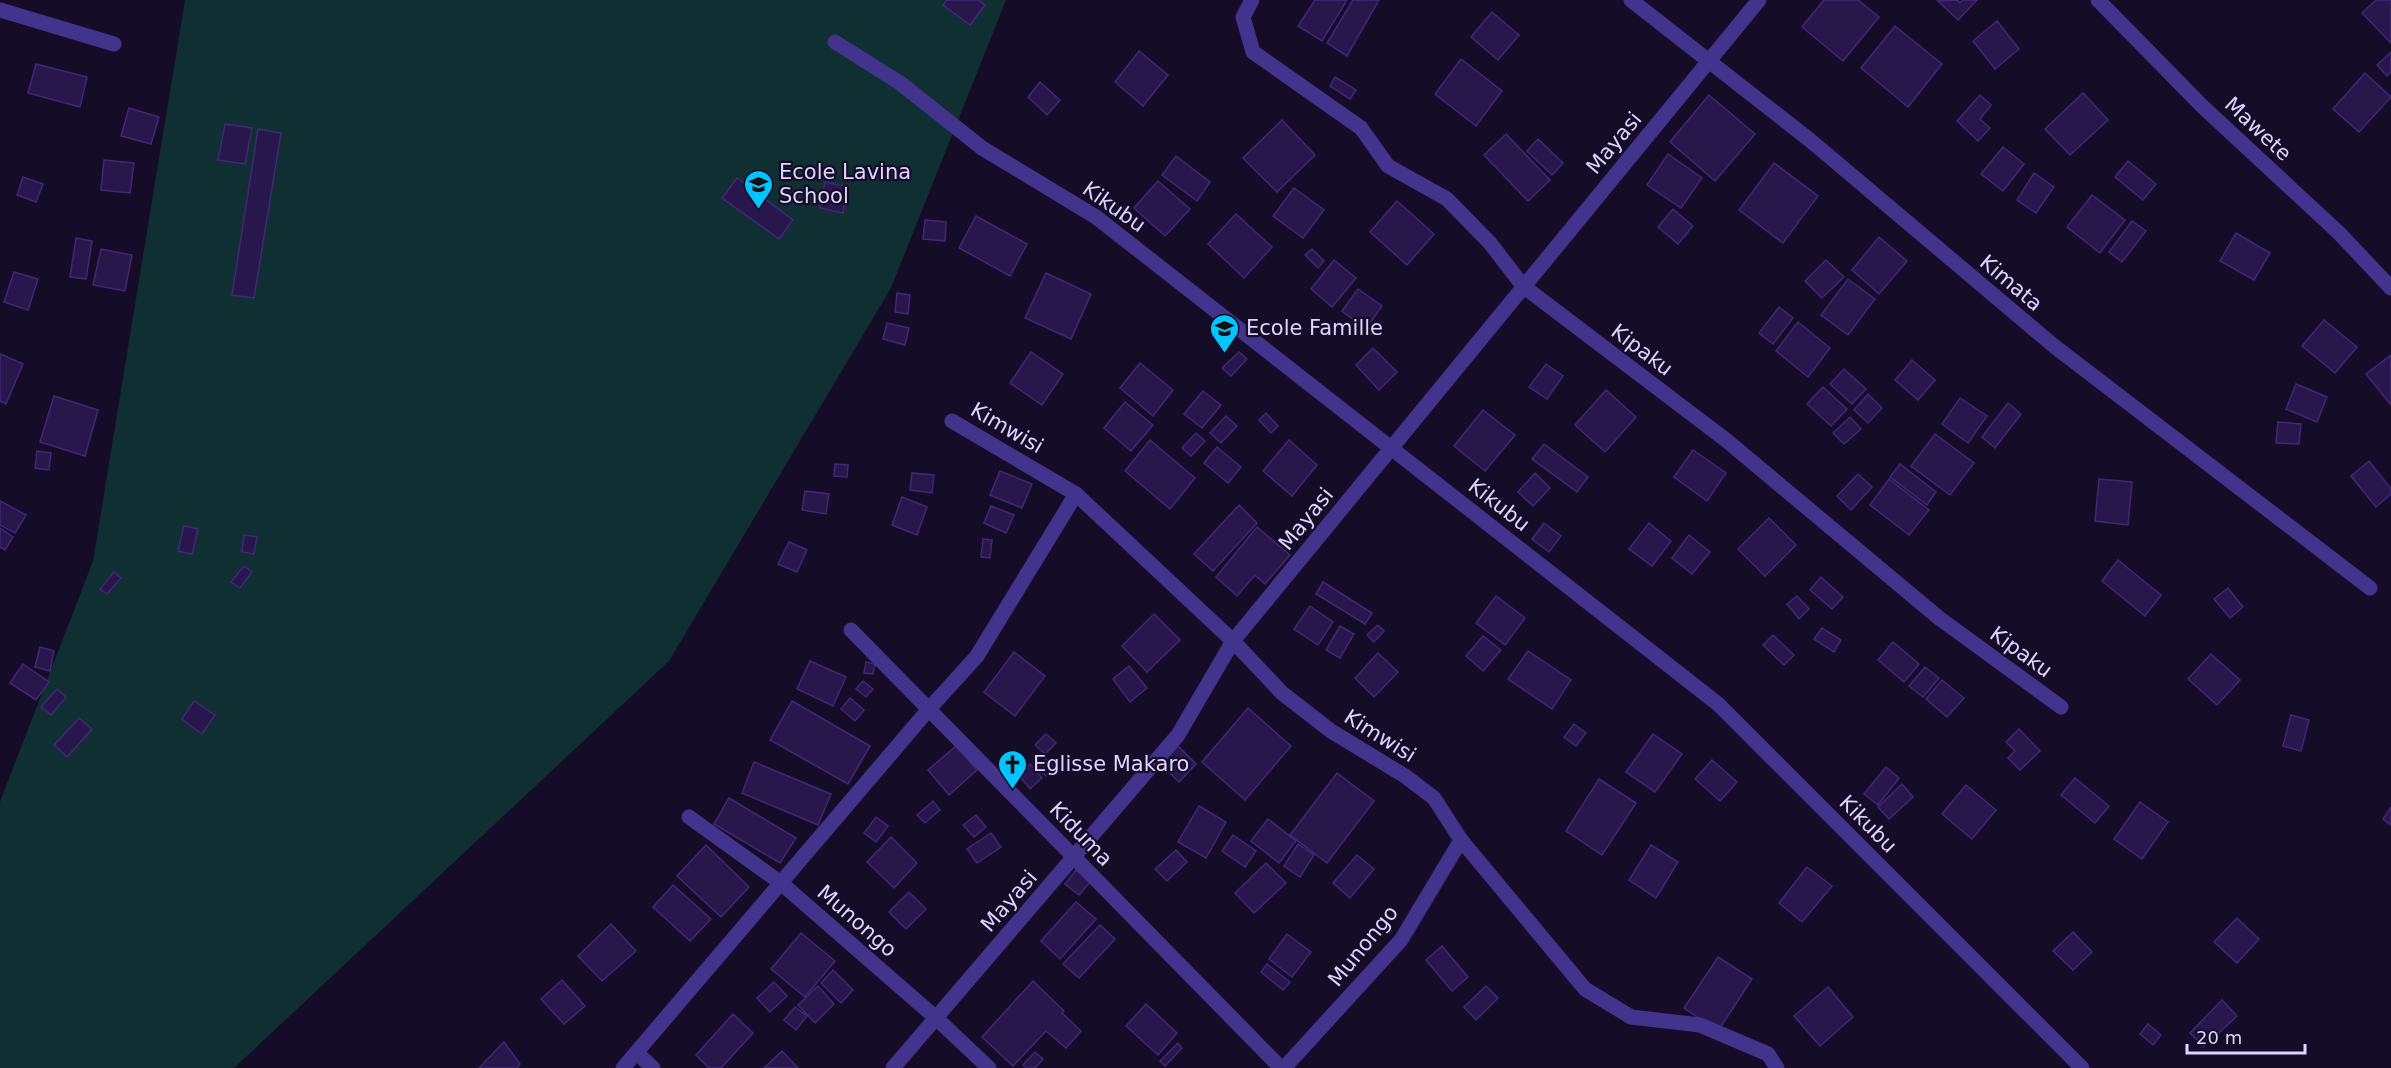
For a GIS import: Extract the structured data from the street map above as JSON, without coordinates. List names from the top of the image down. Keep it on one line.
{"streets":{"street":["Mawete","Mayasi","Kikubu","Kimata","Kipaku","Kimwisi","Kiduma","Munongo"]},"crossings":[["Mayasi","Kikubu"],["Mayasi","Kimata"],["Mayasi","Kipaku"],["Mayasi","Kimwisi"],["Mayasi","Kiduma"],["Mayasi","Munongo"],["Kimwisi","Munongo"],["Kiduma","Munongo"]],"places":{"school or university":["Ecole Lavina School","Ecole Famille"],"church":["Eglisse Makaro"]},"scale_bar":"20 m"}
